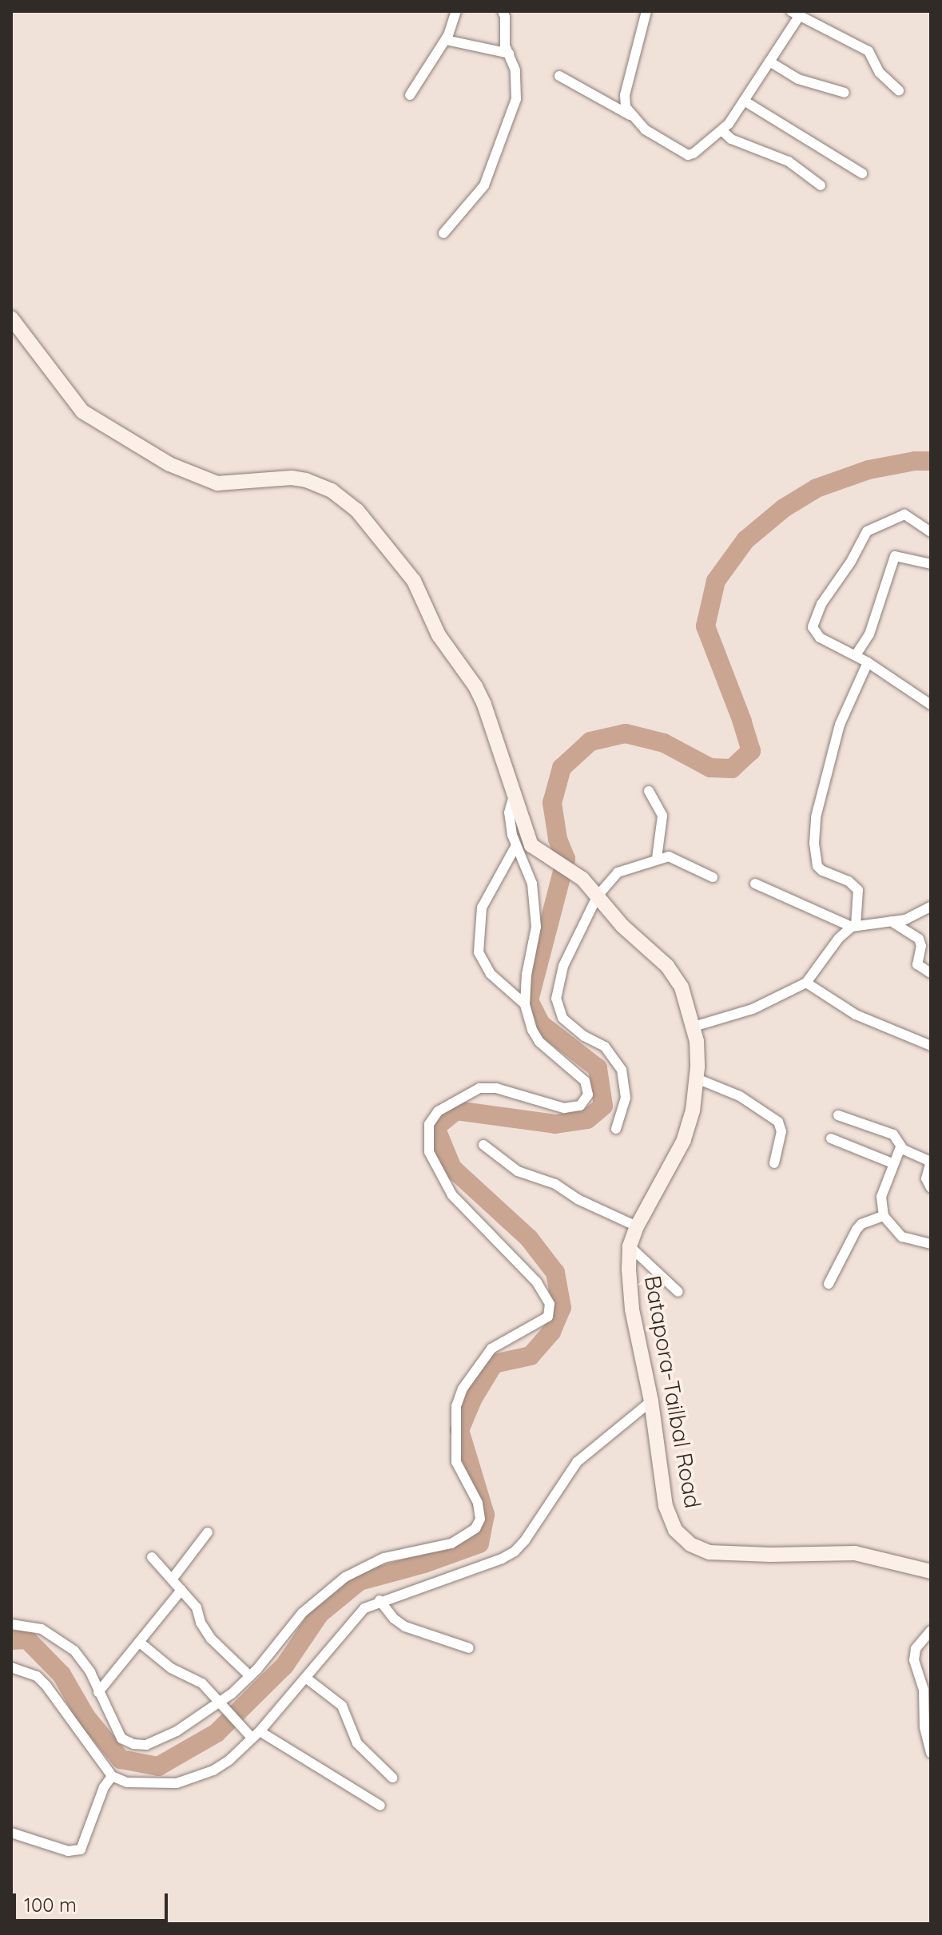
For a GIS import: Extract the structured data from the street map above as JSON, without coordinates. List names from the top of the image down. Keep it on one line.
{"streets":{"main road":["Batapora-Tailbal Road"]},"scale_bar":"100 m"}
